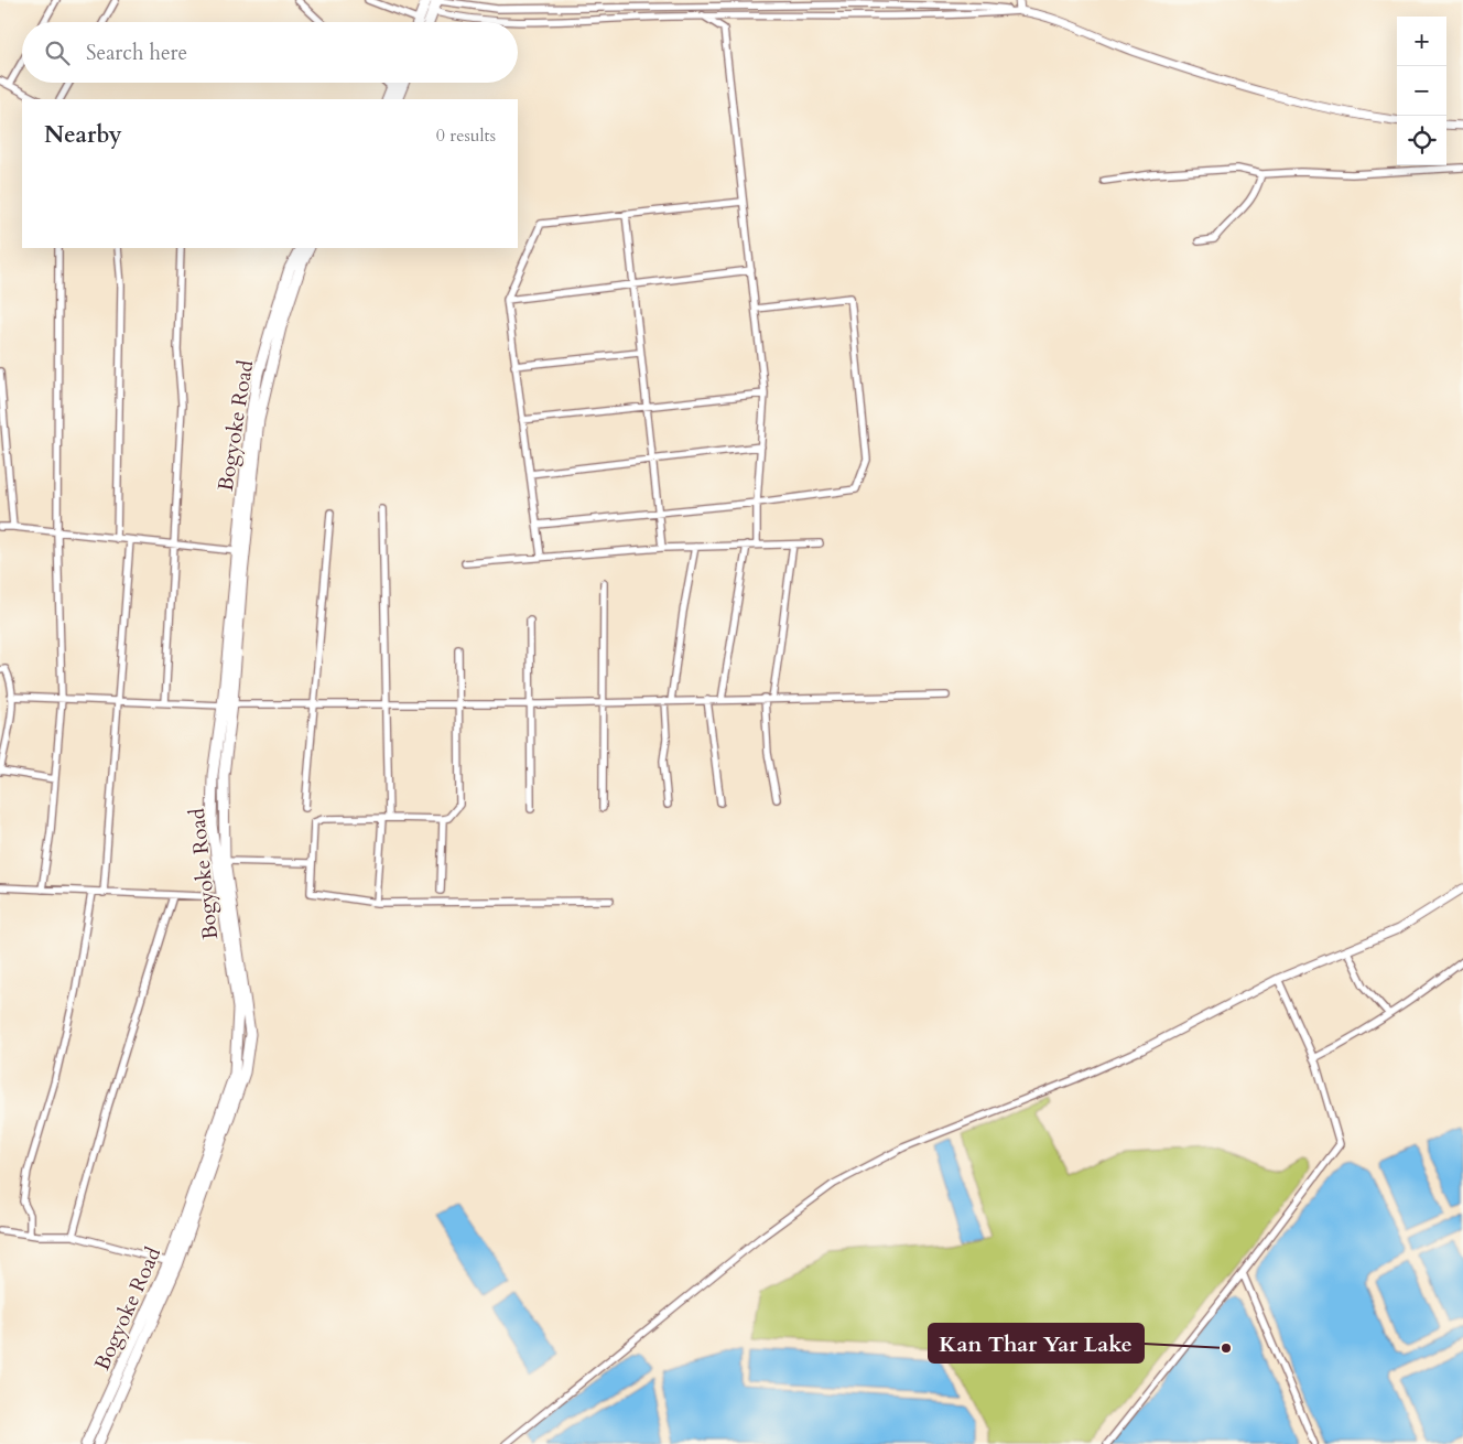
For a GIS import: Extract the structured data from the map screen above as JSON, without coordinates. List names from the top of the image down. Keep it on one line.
{"streets":{"main road":["Bogyoke Road"]},"places":["Kan Thar Yar Lake"],"page":{"map_buttons":["+","−"],"search":"Search here","heading":["Nearby","0 results"]}}
